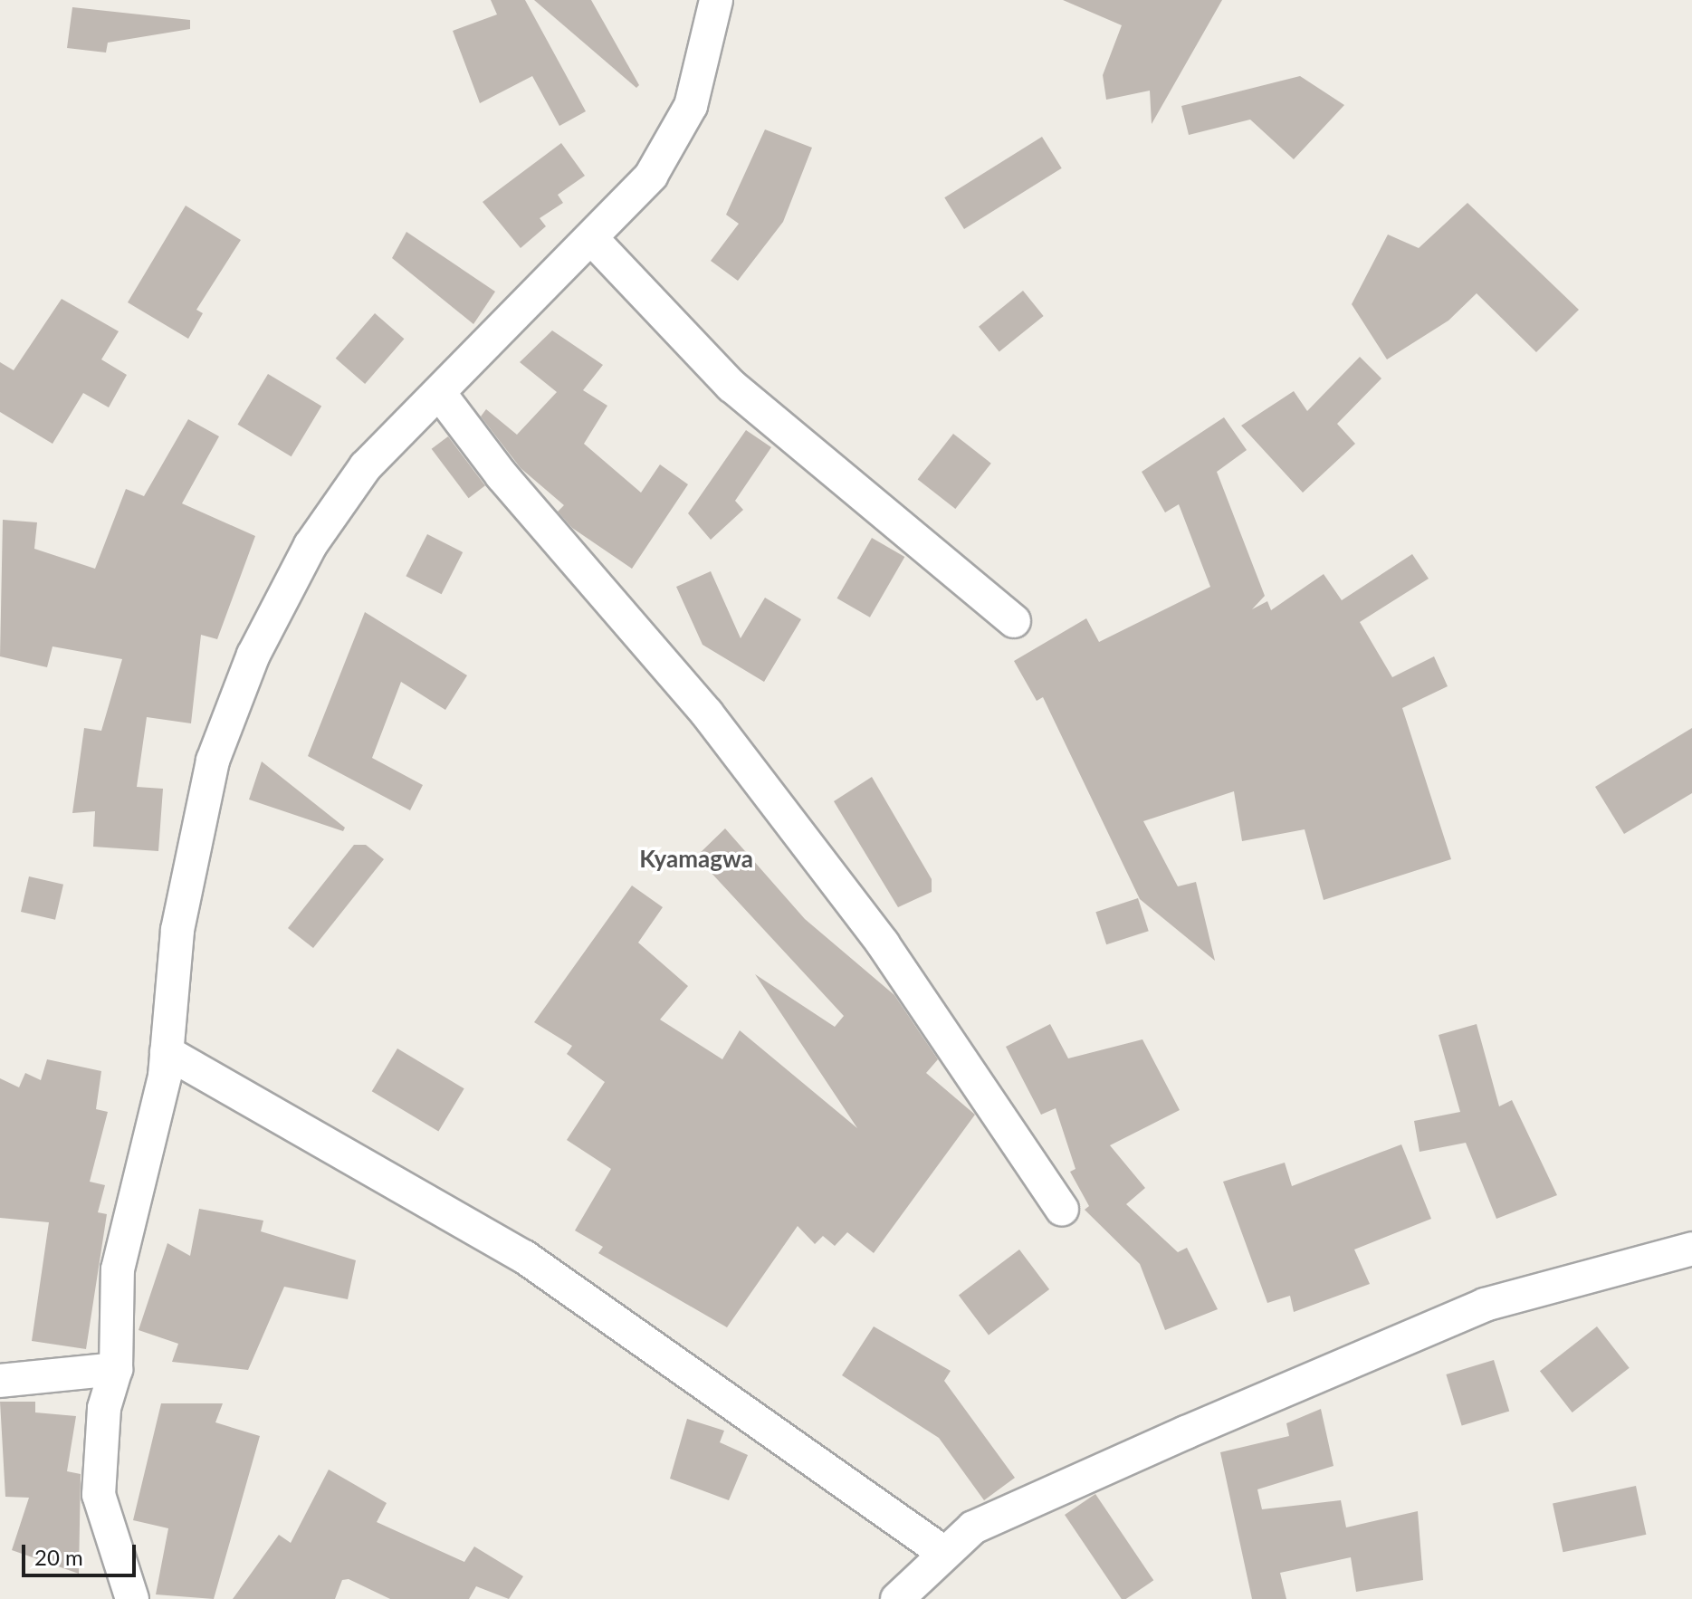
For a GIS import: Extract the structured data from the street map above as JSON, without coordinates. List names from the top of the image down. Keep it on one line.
{"districts":["Kyamagwa"],"scale_bar":"20 m"}
